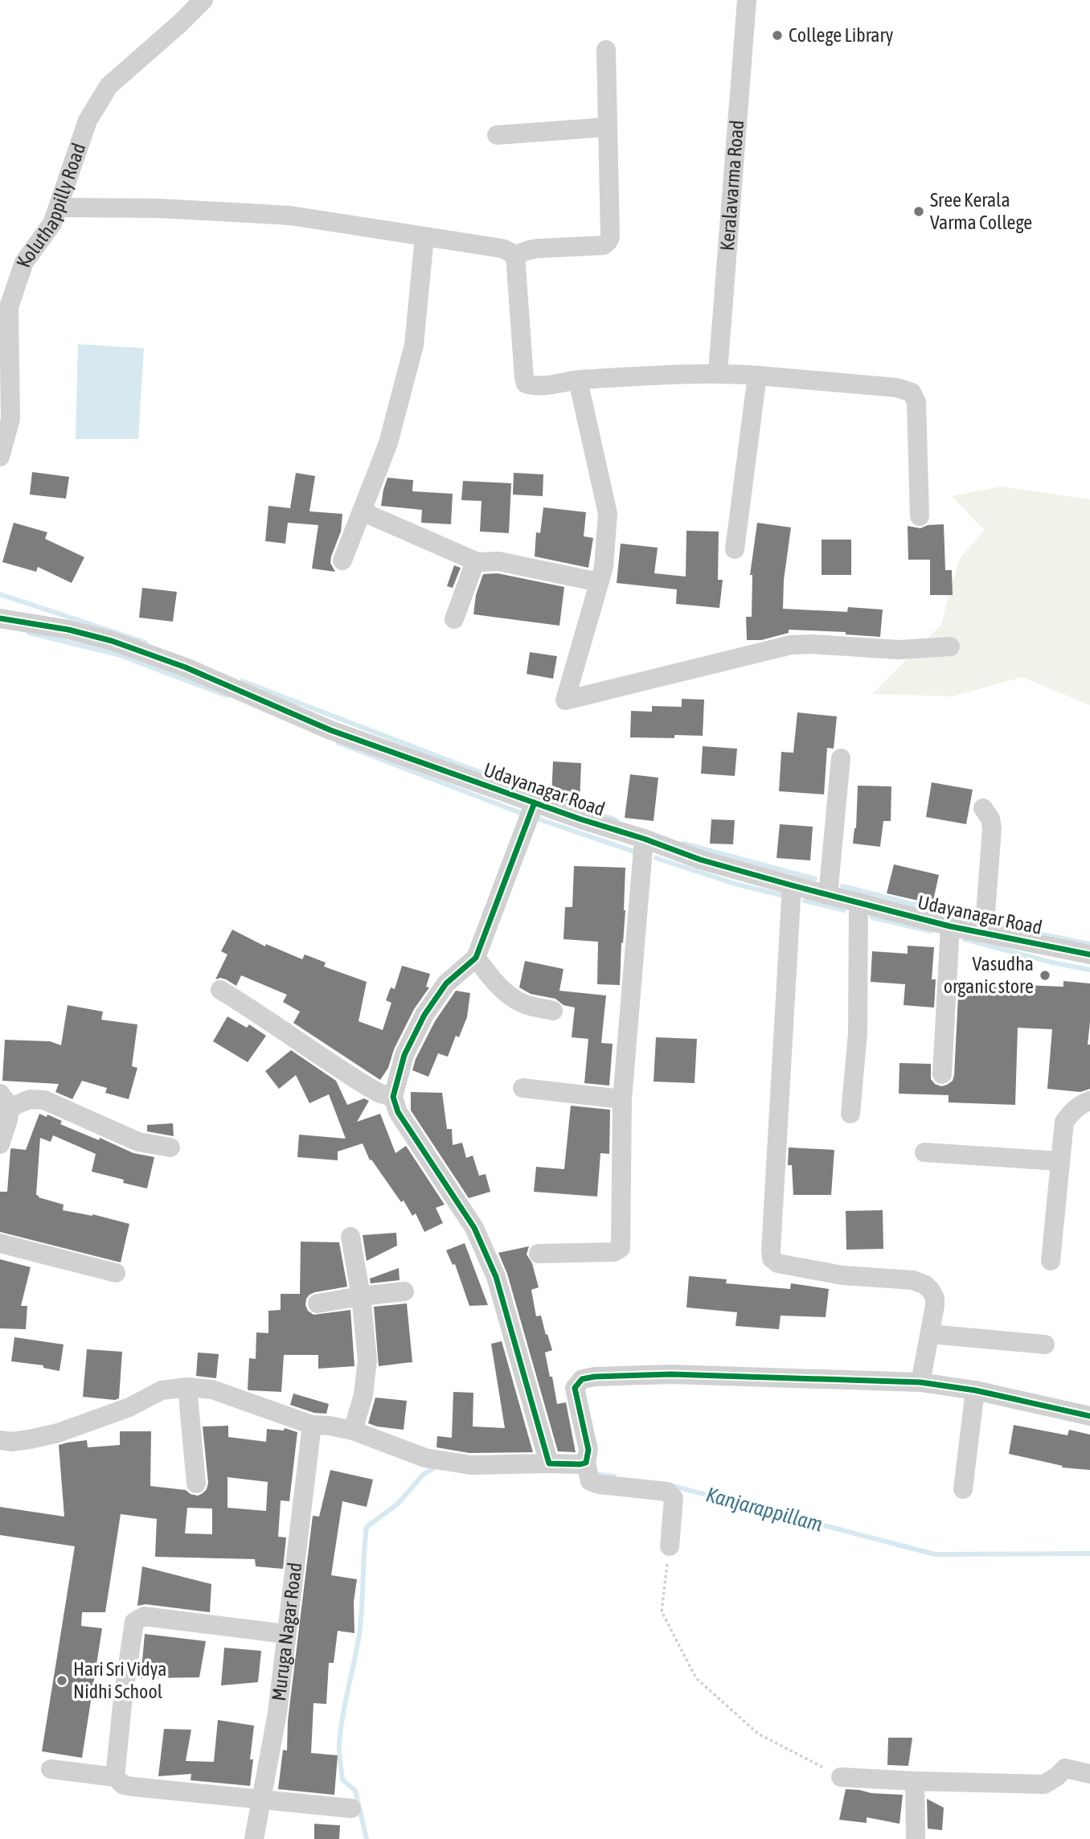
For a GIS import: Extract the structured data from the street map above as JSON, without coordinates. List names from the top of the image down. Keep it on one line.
{"streets":{"street":["Keralavarma Road","Koluthappilly Road","Udayanagar Road","Muruga Nagar Road"]},"water":["Kanjarappillam"],"places":["College Library","Sree Kerala Varma College","Vasudha organic store","Hari Sri Vidya Nidhi School"]}
